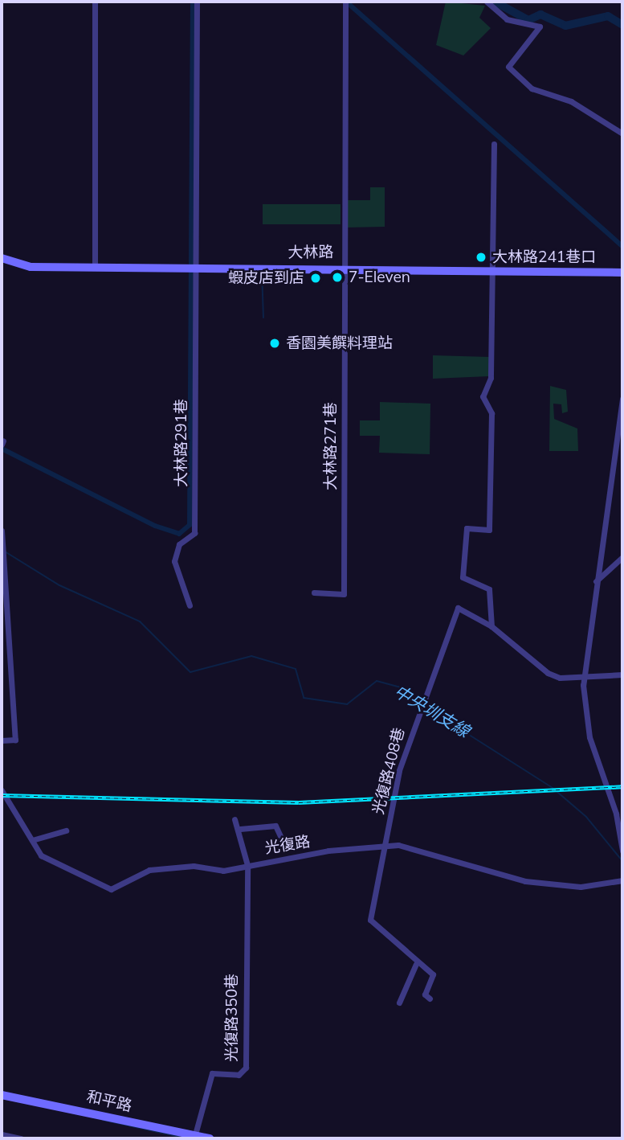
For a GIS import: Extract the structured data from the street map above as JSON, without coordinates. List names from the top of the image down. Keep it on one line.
{"streets":{"street":["大林路","大林路291巷","大林路271巷","光復路408巷","光復路","光復路350巷","和平路"]},"crossings":[["大林路","大林路291巷"],["大林路","大林路271巷"],["光復路408巷","光復路"],["光復路","光復路350巷"],["光復路350巷","和平路"]],"water":["中央圳支線"],"places":["大林路241巷口","7-Eleven","蝦皮店到店","香園美饌料理站"]}
